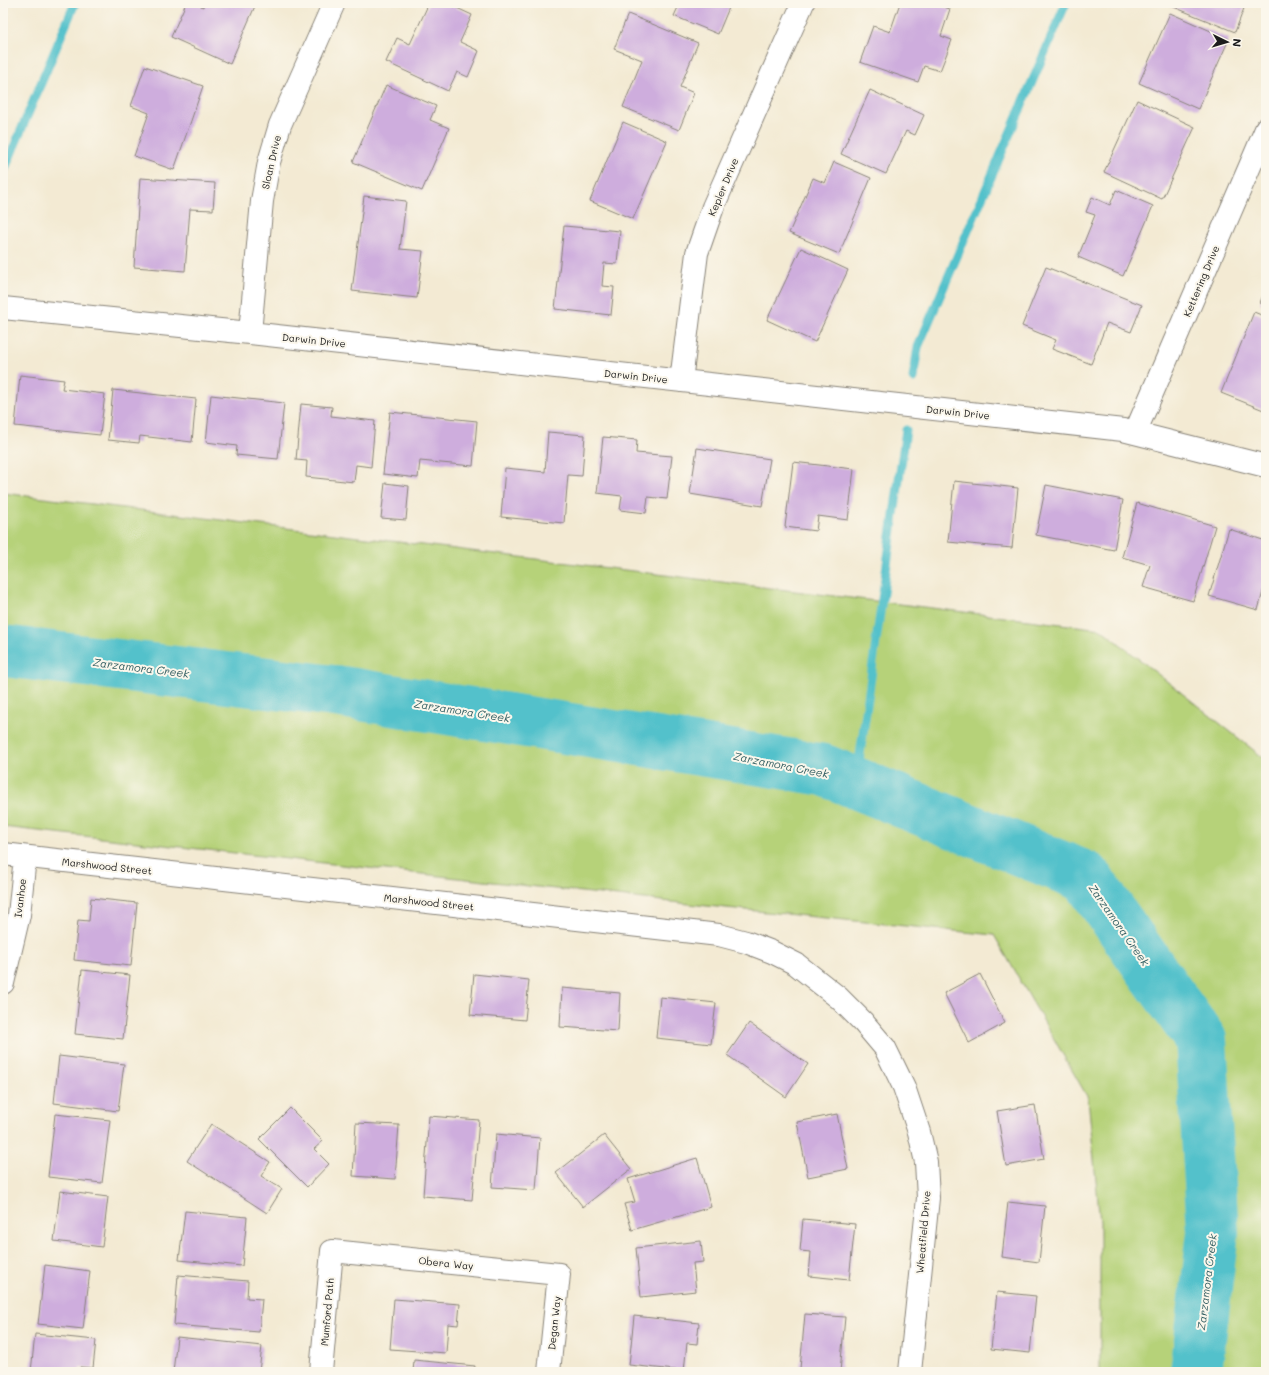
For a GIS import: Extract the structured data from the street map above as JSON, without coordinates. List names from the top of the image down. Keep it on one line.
{"streets":{"street":["Sloan Drive","Kepler Drive","Kettering Drive","Darwin Drive","Marshwood Street","Ivanhoe","Wheatfield Drive","Obera Way","Mumford Path","Degan Way"]},"crossings":[["Sloan Drive","Darwin Drive"],["Kepler Drive","Darwin Drive"],["Kettering Drive","Darwin Drive"],["Marshwood Street","Ivanhoe"],["Marshwood Street","Wheatfield Drive"],["Obera Way","Mumford Path"],["Obera Way","Degan Way"]],"water":["Zarzamora Creek"],"north":"right"}
